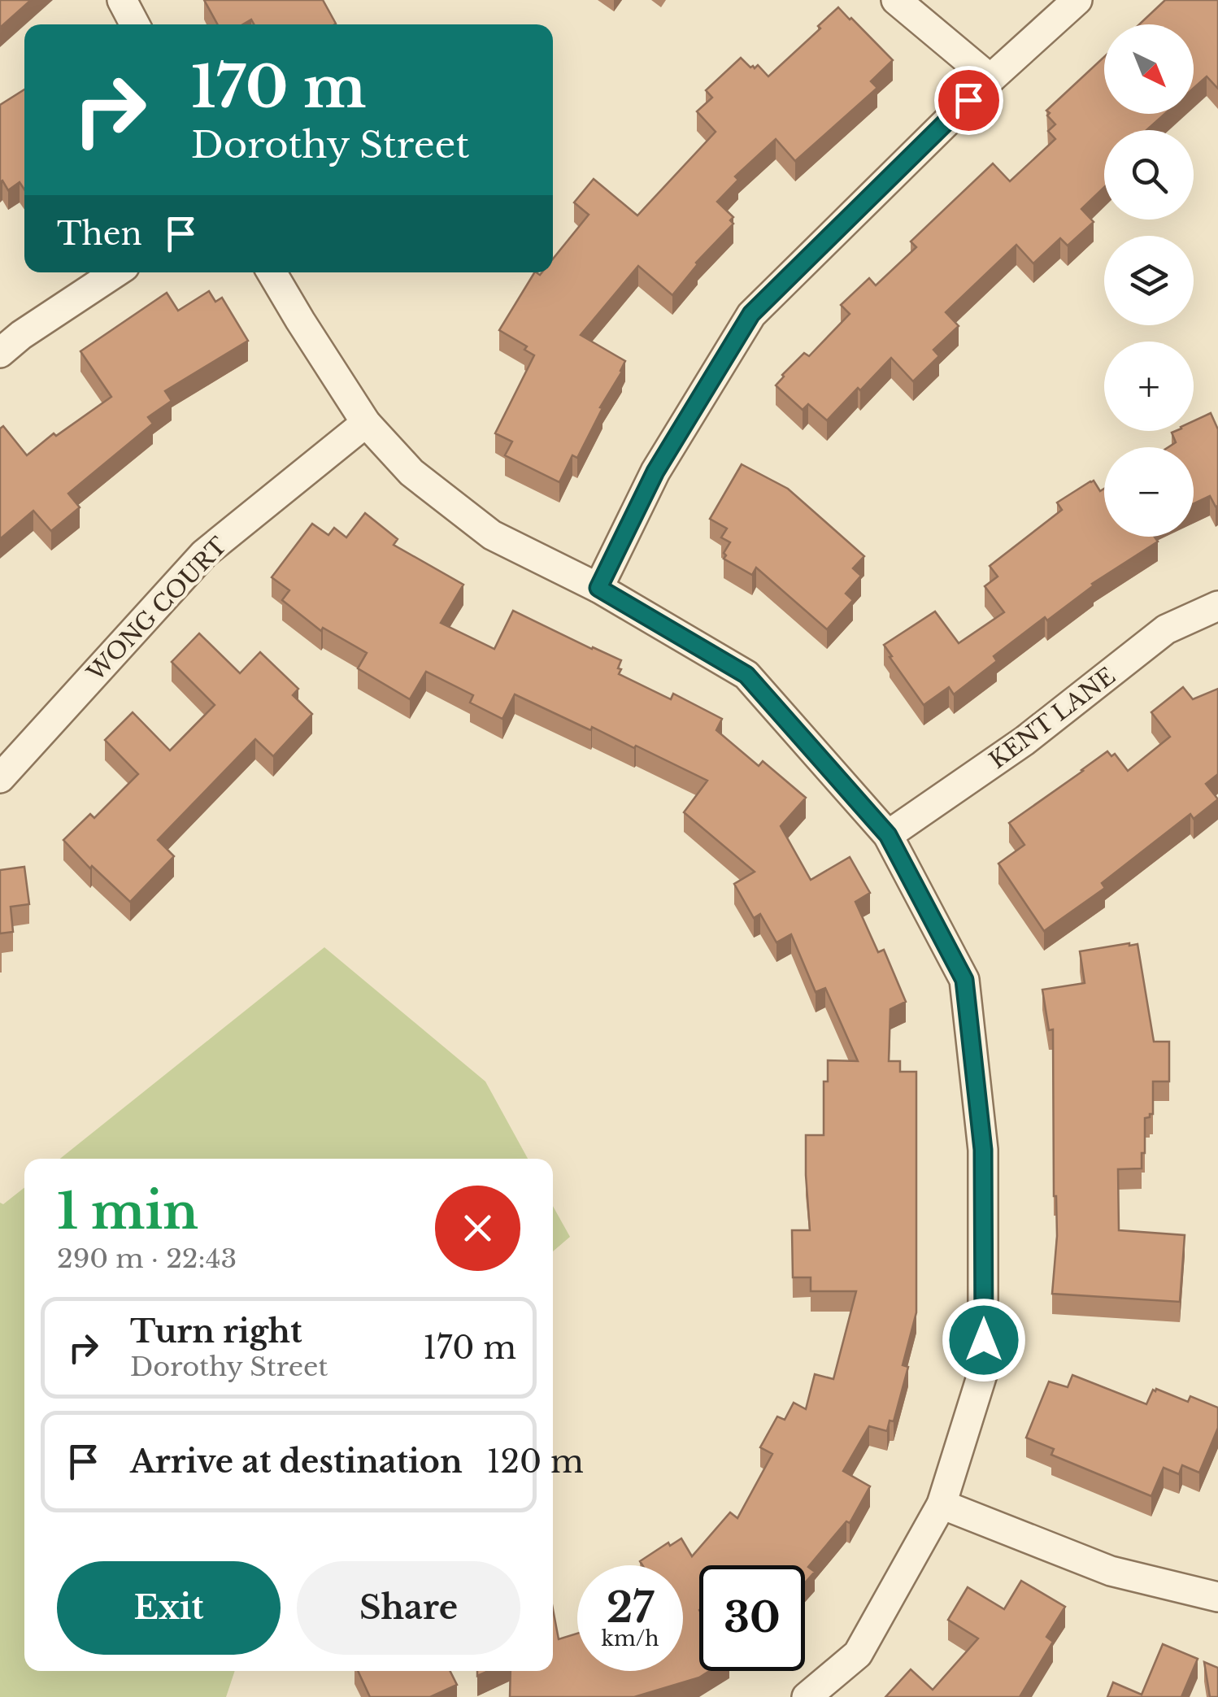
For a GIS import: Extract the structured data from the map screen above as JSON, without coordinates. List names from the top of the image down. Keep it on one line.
{"streets":{"street":["WONG COURT","KENT LANE"]},"north":"bottom right","page":{"map_buttons":["+","−"],"turn":["170 m","Dorothy Street"],"then":"Then","heading":["1 min","290 m · 22:43"],"list":[{"name":"Turn right","note":"Dorothy Street","value":"170 m"},{"name":"Arrive at destination","value":"120 m"}],"buttons":["Exit","Share"],"speed":"27 km/h","limit":"30"}}
